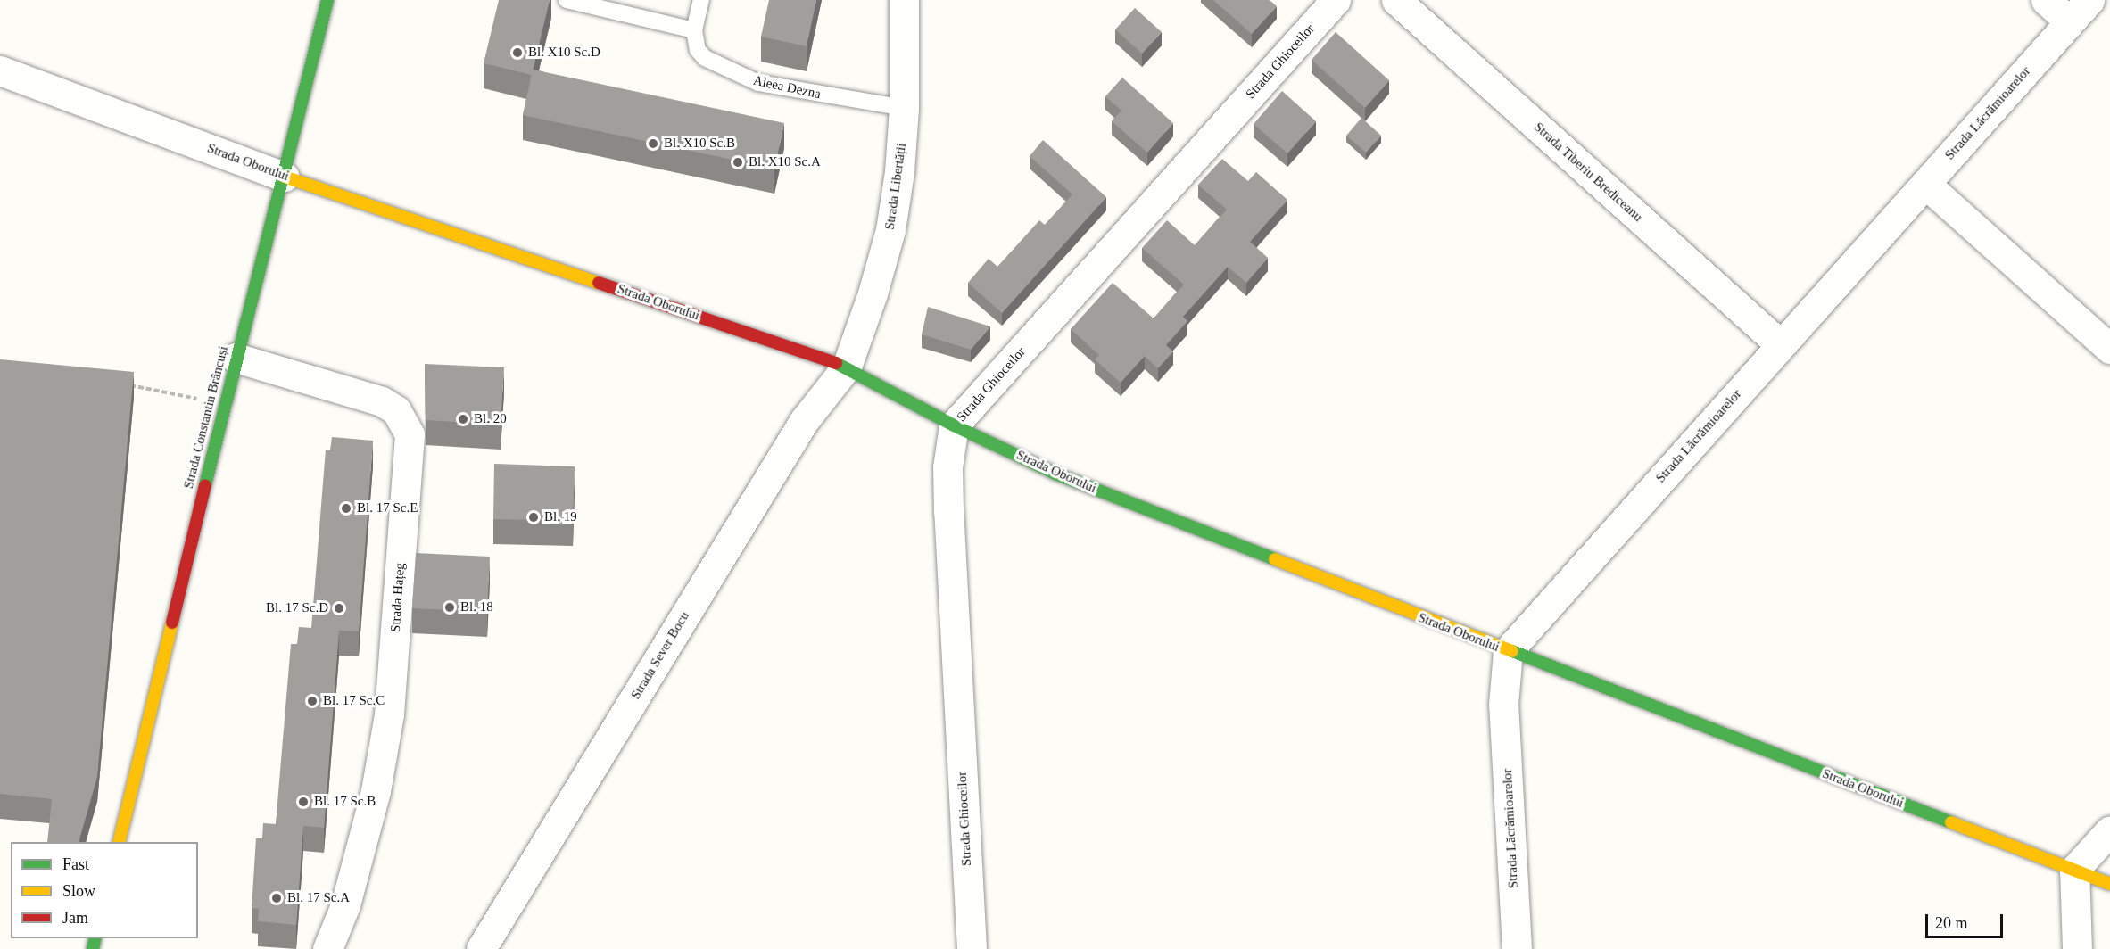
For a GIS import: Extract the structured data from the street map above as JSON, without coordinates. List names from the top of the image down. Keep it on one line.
{"streets":{"street":["Strada Ghioceilor","Strada Lăcrămioarelor","Strada Oborului","Strada Tiberiu Brediceanu","Strada Libertății","Strada Constantin Brâncuși","Strada Hațeg","Strada Sever Bocu"],"lane":["Aleea Dezna"]},"crossings":[["Strada Ghioceilor","Strada Oborului"],["Aleea Dezna","Strada Libertății"],["Strada Lăcrămioarelor","Strada Oborului"],["Strada Lăcrămioarelor","Strada Tiberiu Brediceanu"],["Strada Oborului","Strada Libertății"],["Strada Oborului","Strada Constantin Brâncuși"],["Strada Oborului","Strada Sever Bocu"],["Strada Libertății","Strada Sever Bocu"],["Strada Constantin Brâncuși","Strada Hațeg"]],"places":["Bl. X10 Sc.D","Bl. X10 Sc.B","Bl. X10 Sc.A","Bl. 20","Bl. 17 Sc.E","Bl. 19","Bl. 18","Bl. 17 Sc.D","Bl. 17 Sc.C","Bl. 17 Sc.B","Bl. 17 Sc.A"],"legend":["Fast","Slow","Jam"],"scale_bar":"20 m"}
